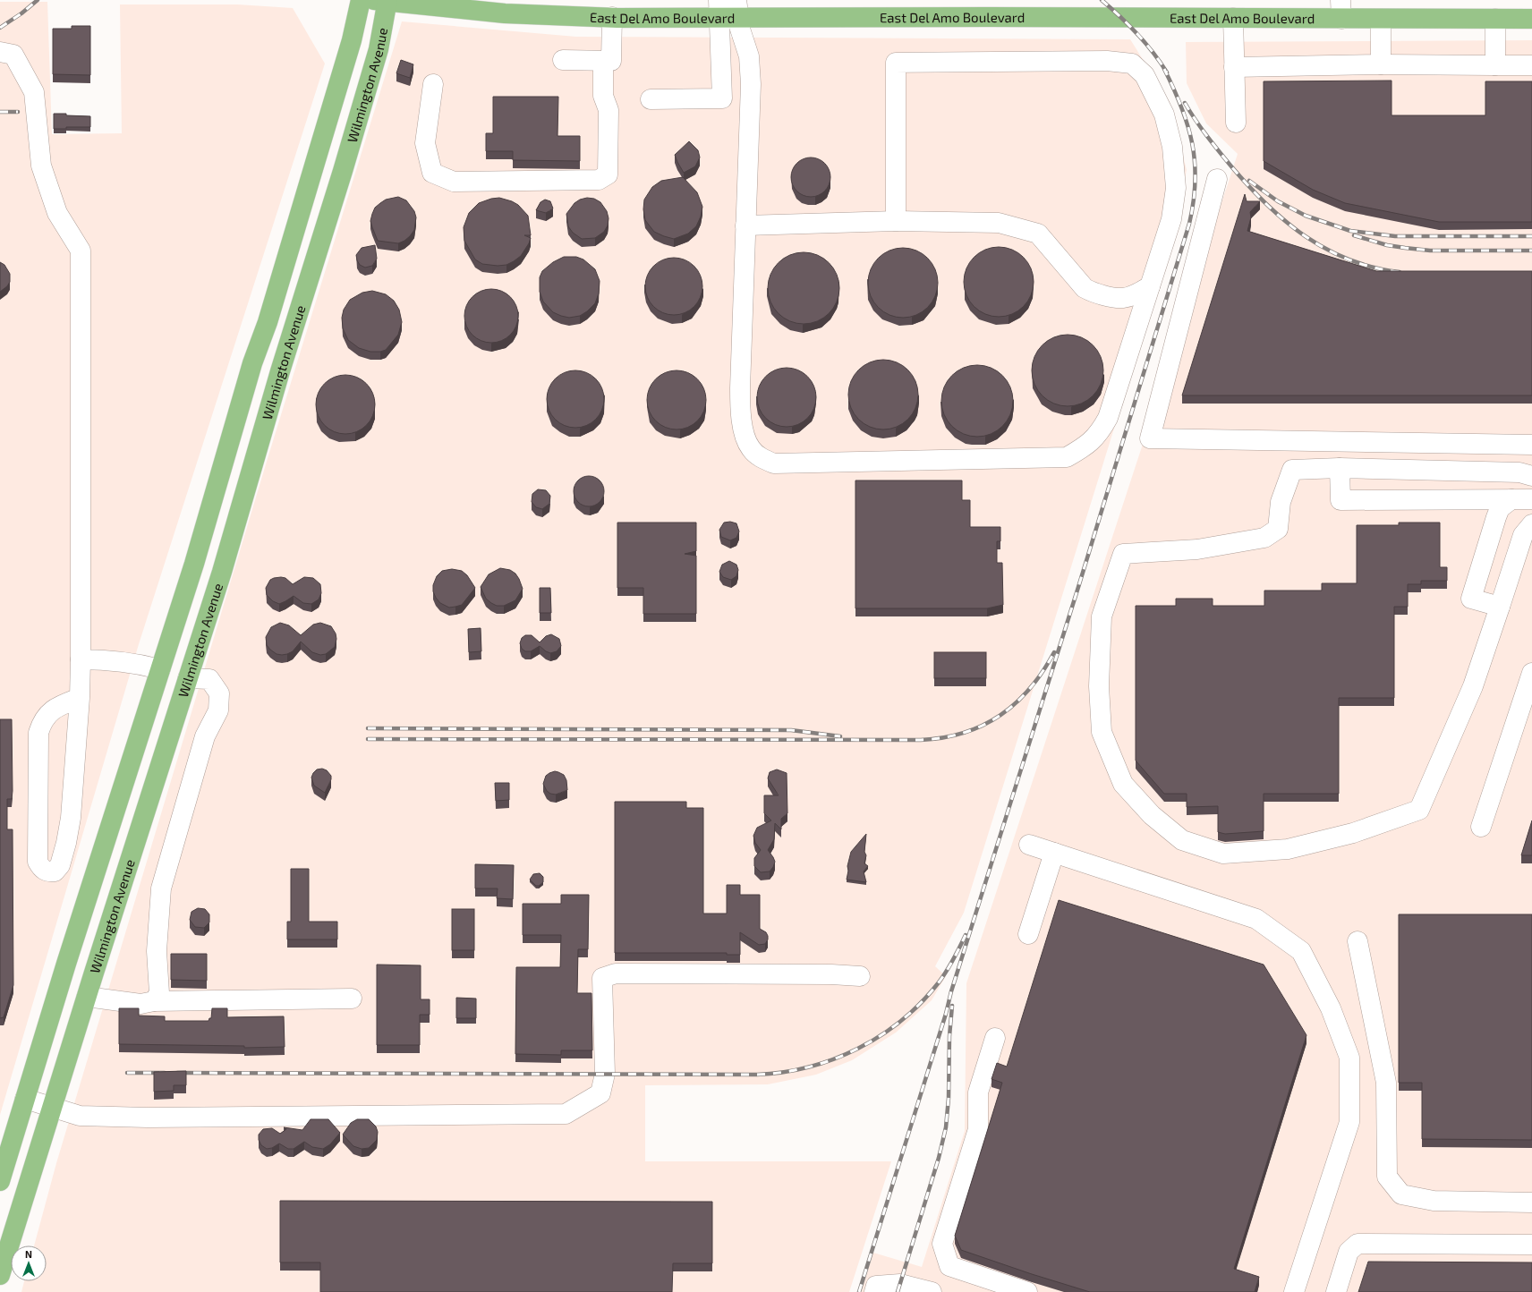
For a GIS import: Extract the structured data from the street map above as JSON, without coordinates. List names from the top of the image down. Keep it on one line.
{"streets":{"main road":["East Del Amo Boulevard","Wilmington Avenue"]},"crossings":[["East Del Amo Boulevard","Wilmington Avenue"]],"north":"top"}
